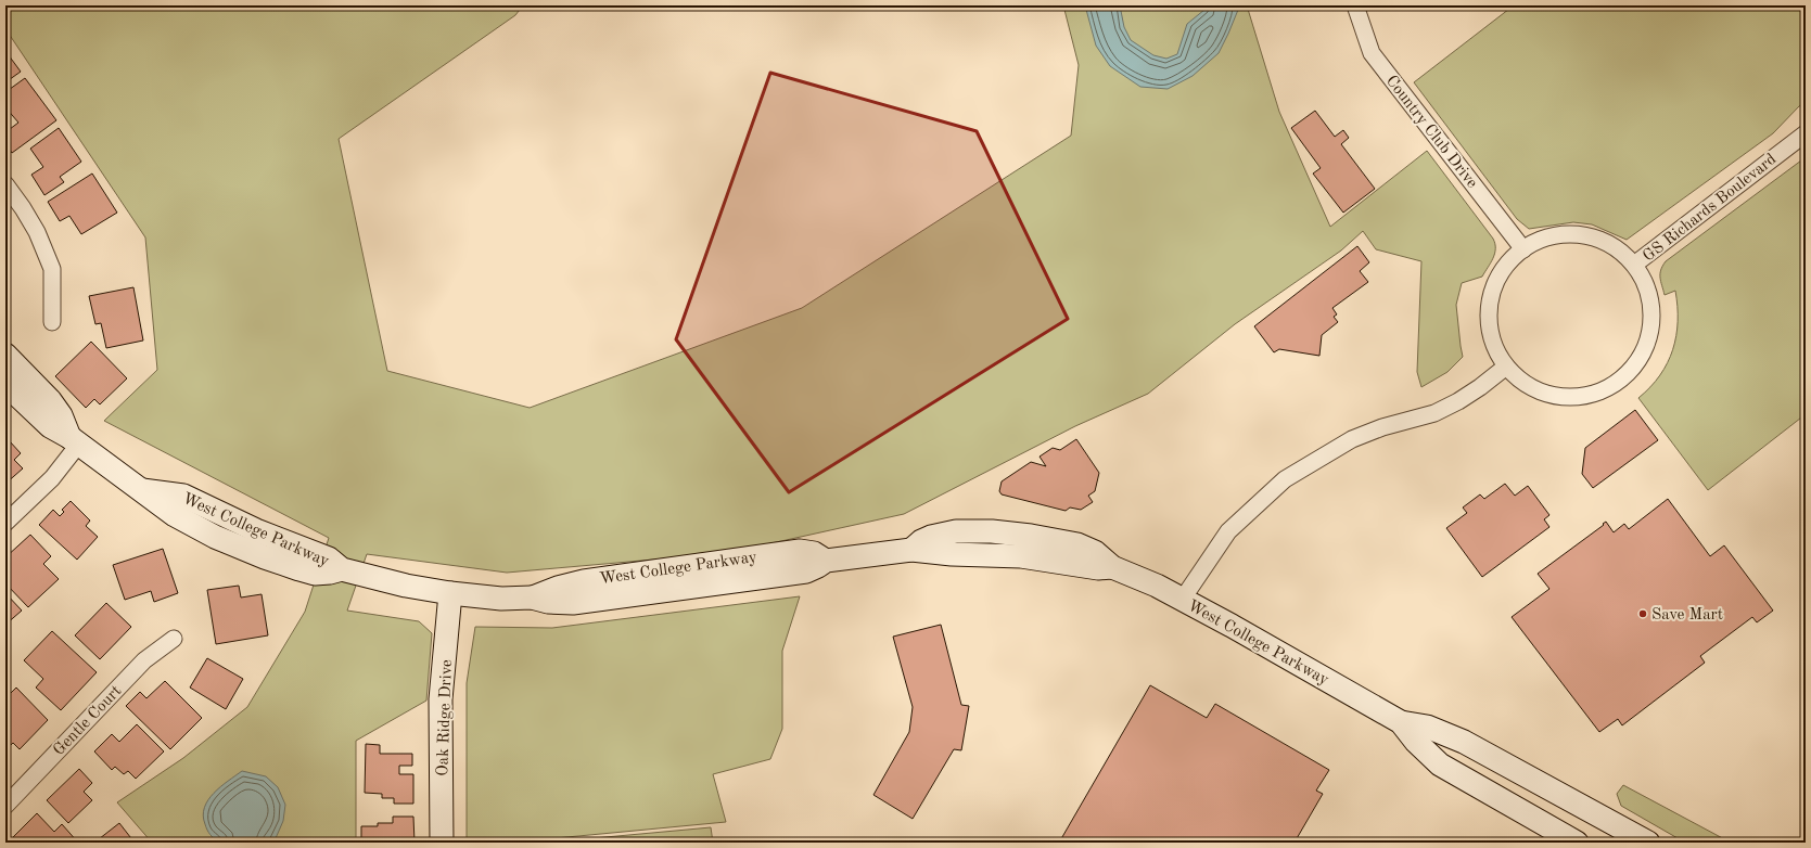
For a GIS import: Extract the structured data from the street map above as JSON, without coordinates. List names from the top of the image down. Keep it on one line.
{"streets":{"street":["Country Club Drive","GS Richards Boulevard","West College Parkway","Oak Ridge Drive","Gentle Court"]},"crossings":[["West College Parkway","Oak Ridge Drive"]],"places":["Save Mart"]}
